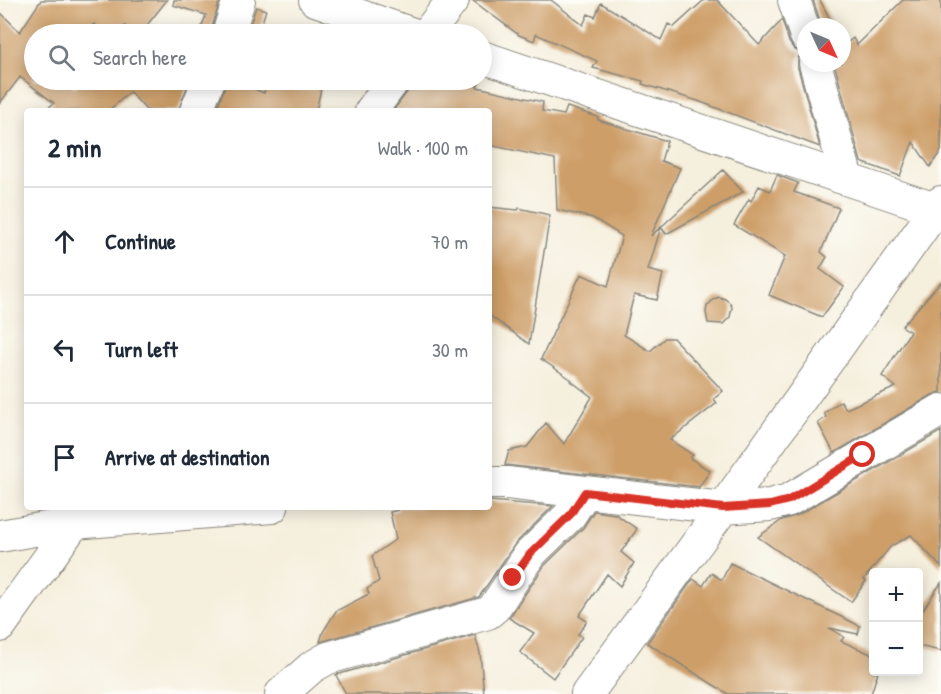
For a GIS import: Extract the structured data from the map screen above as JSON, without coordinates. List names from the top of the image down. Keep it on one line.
{"north":"bottom right","page":{"search":"Search here","heading":["2 min","Walk · 100 m"],"list":[["Continue","70 m"],["Turn left","30 m"],"Arrive at destination"],"map_buttons":["+","−"]}}
